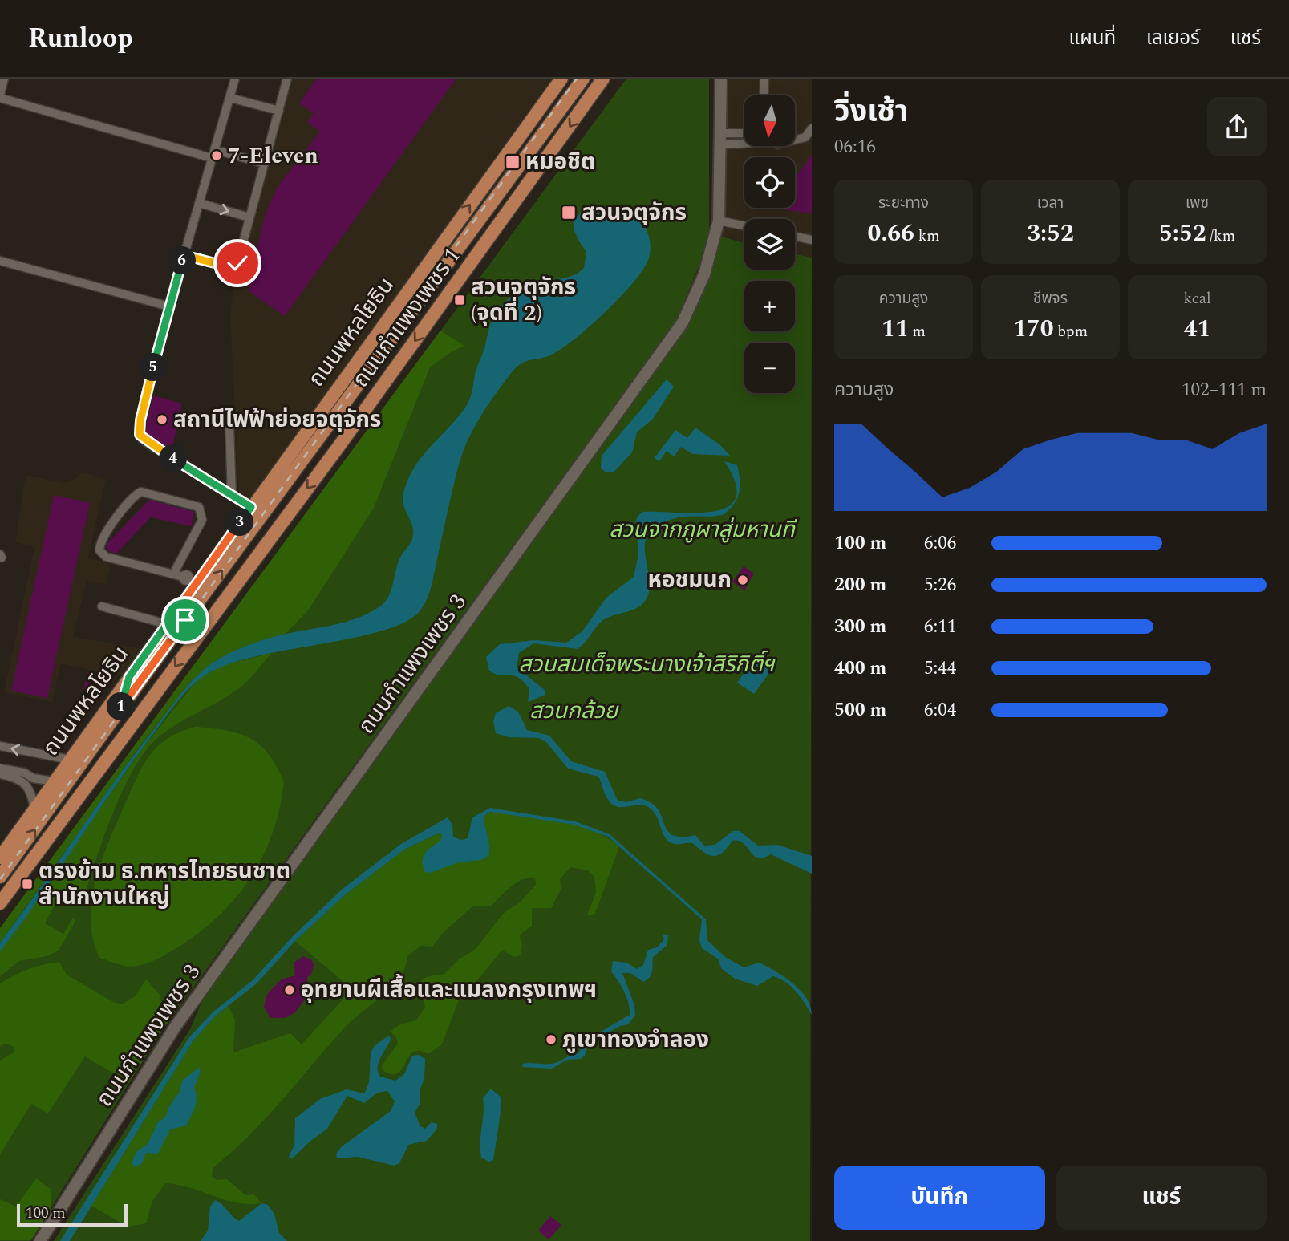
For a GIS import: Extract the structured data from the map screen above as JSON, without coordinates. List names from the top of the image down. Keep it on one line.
{"streets":{"main road":["ถนนกำแพงเพชร 1","ถนนพหลโยธิน"],"street":["ถนนกำแพงเพชร 3"]},"one_way":["ถนนกำแพงเพชร 1"],"parks":["สวนจากภูผาสู่มหานที","สวนสมเด็จพระนางเจ้าสิริกิติ์ฯ","สวนกล้วย"],"places":{"other":["7-Eleven","สถานีไฟฟ้าย่อยจตุจักร","หอชมนก","อุทยานผีเสื้อและแมลงกรุงเทพฯ","ภูเขาทองจำลอง"],"transit":["หมอชิต","สวนจตุจักร","สวนจตุจักร (จุดที่ 2)","ตรงข้าม ธ.ทหารไทยธนชาต สำนักงานใหญ่"]},"scale_bar":"100 m","north":"bottom","page":{"header":"Runloop","nav":["แผนที่","เลเยอร์","แชร์"],"heading":["วิ่งเช้า","06:16"],"map_buttons":["+","−"],"stats":[["ระยะทาง","0.66 km"],["เวลา","3:52"],["เพซ","5:52 /km"],["ความสูง","11 m"],["ชีพจร","170 bpm"],["kcal","41"]],"pins":["6","5","4","3","1"],"chart":["ความสูง","102–111 m"],"list":[{"name":"100 m","note":"6:06"},{"name":"200 m","note":"5:26"},{"name":"300 m","note":"6:11"},{"name":"400 m","note":"5:44"},{"name":"500 m","note":"6:04"}],"buttons":["บันทึก","แชร์"],"scale":"100 m"}}
